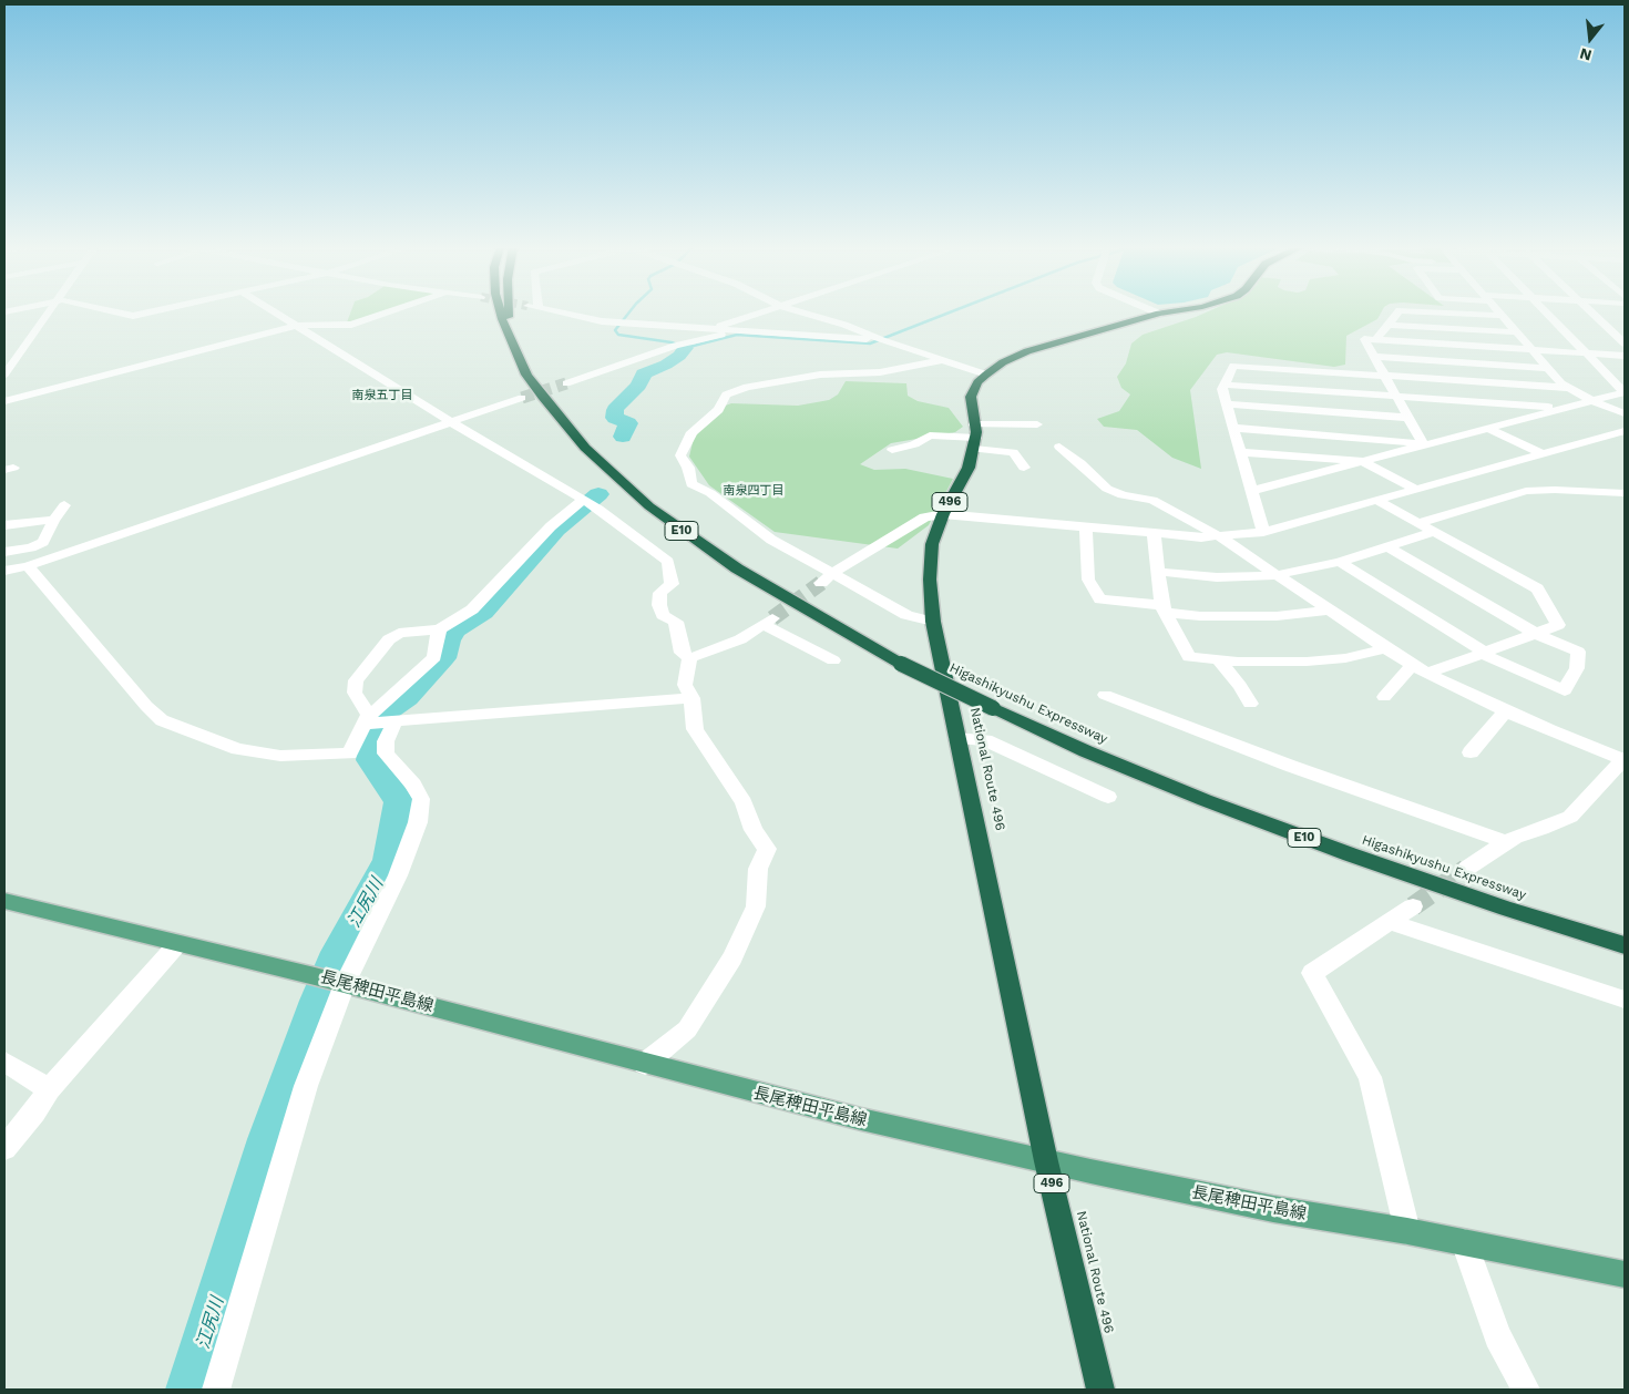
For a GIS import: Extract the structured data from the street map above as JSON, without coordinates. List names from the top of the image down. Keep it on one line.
{"streets":{"highway":["496","E10","Higashikyushu Expressway","National Route 496"],"main road":["長尾稗田平島線"]},"crossings":[["National Route 496","長尾稗田平島線"]],"districts":["南泉五丁目","南泉四丁目"],"water":["江尻川"],"north":"bottom"}
